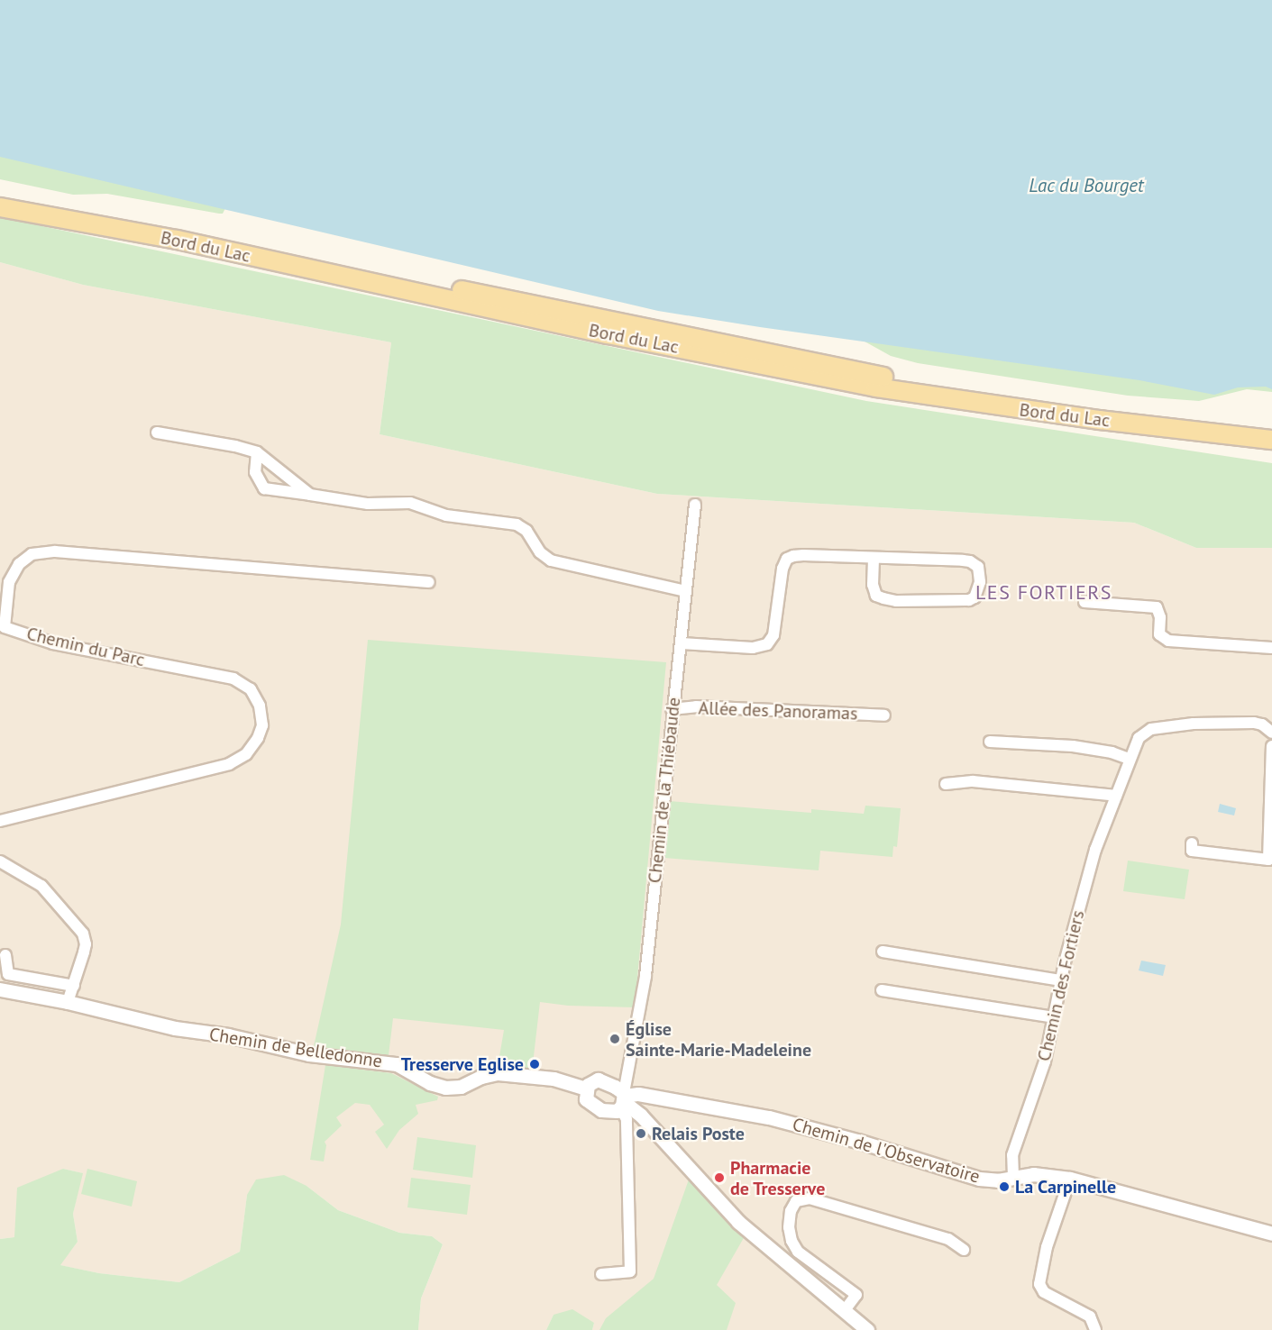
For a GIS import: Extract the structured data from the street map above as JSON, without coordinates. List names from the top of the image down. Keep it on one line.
{"streets":{"main road":["Bord du Lac"],"street":["Chemin du Parc","Allée des Panoramas","Chemin de la Thiébaude","Chemin des Fortiers","Chemin de Belledonne","Chemin de l'Observatoire"]},"crossings":[["Allée des Panoramas","Chemin de la Thiébaude"],["Chemin de la Thiébaude","Chemin de l'Observatoire"],["Chemin des Fortiers","Chemin de l'Observatoire"]],"districts":["LES FORTIERS"],"water":["Lac du Bourget"],"places":["Église Sainte-Marie-Madeleine","Tresserve Eglise","Relais Poste","Pharmacie de Tresserve","La Carpinelle"]}
